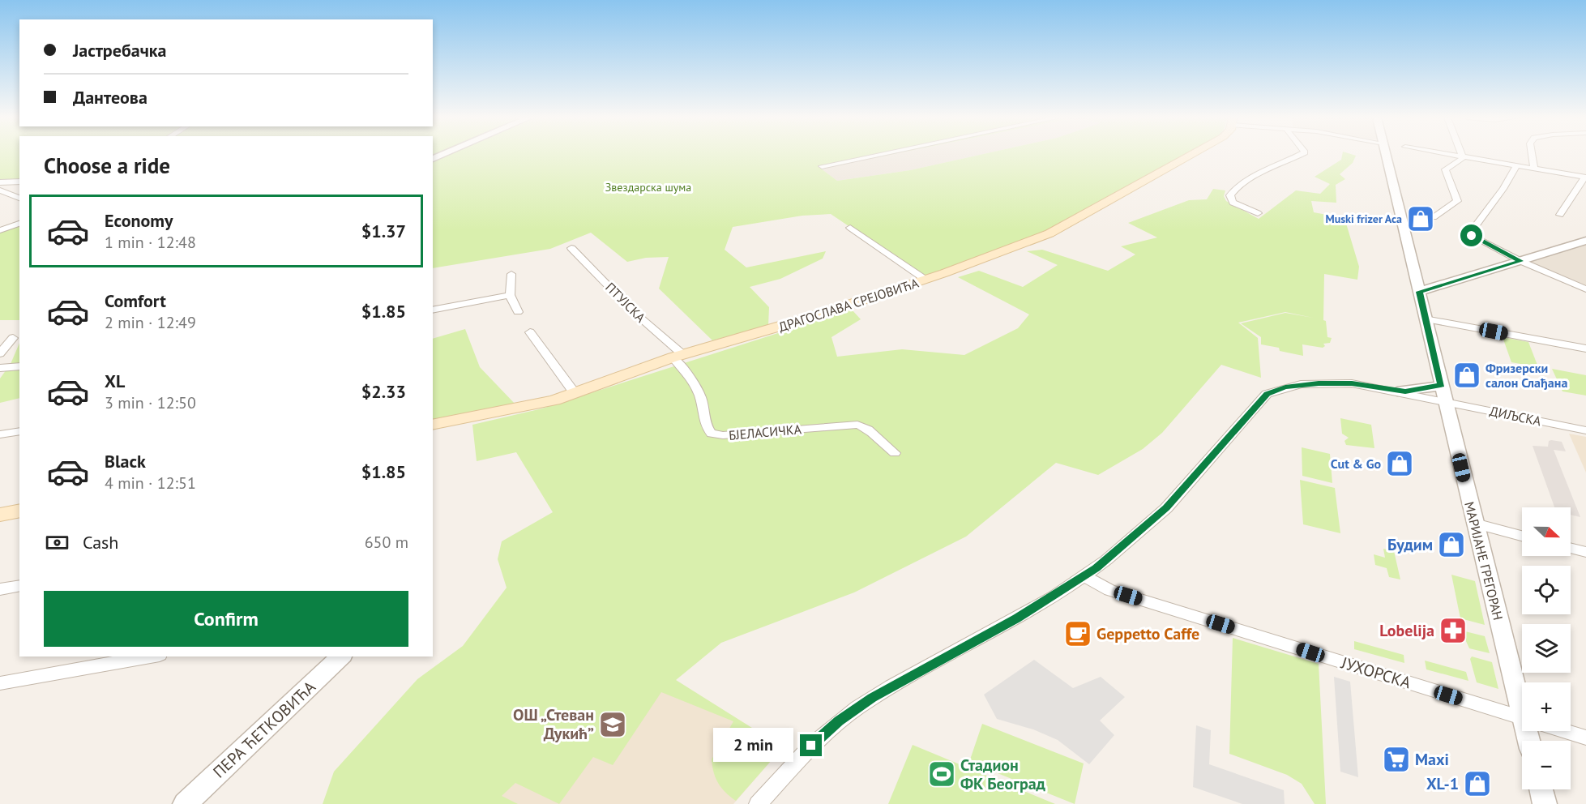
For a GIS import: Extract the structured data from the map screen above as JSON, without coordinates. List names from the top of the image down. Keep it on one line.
{"streets":{"main road":["ДРАГОСЛАВА СРЕЈОВИЋА"],"street":["ПТУЈСКА","ДИЉСКА","БЈЕЛАСИЧКА","МАРИЈАНЕ ГРЕГОРАН","ЈУХОРСКА","ПЕРА ЋЕТКОВИЋА"]},"crossings":[["ПТУЈСКА","ДРАГОСЛАВА СРЕЈОВИЋА"],["ПТУЈСКА","БЈЕЛАСИЧКА"],["ДРАГОСЛАВА СРЕЈОВИЋА","БЈЕЛАСИЧКА"],["ДИЉСКА","МАРИЈАНЕ ГРЕГОРАН"],["ДИЉСКА","ЈУХОРСКА"]],"parks":["Звездарска шума"],"places":{"shop":["Muski frizer Aca","Фризерски салон Слађана","Cut & Go","Будим","XL-1"],"pharmacy":["Lobelija"],"cafe":["Geppetto Caffe"],"school or university":["ОШ „Стеван Дукић”"],"supermarket":["Maxi"],"sports":["Стадион ФК Београд"]},"north":"right","page":{"banner":["Јастребачка","Дантеова"],"heading":"Choose a ride","list":[{"name":"Economy","note":"1 min · 12:48","value":"$1.37"},{"name":"Comfort","note":"2 min · 12:49","value":"$1.85"},{"name":"XL","note":"3 min · 12:50","value":"$2.33"},{"name":"Black","note":"4 min · 12:51","value":"$1.85"}],"map_buttons":["+","−"],"pay":["Cash","650 m"],"buttons":"Confirm","bubble":"2 min"}}
